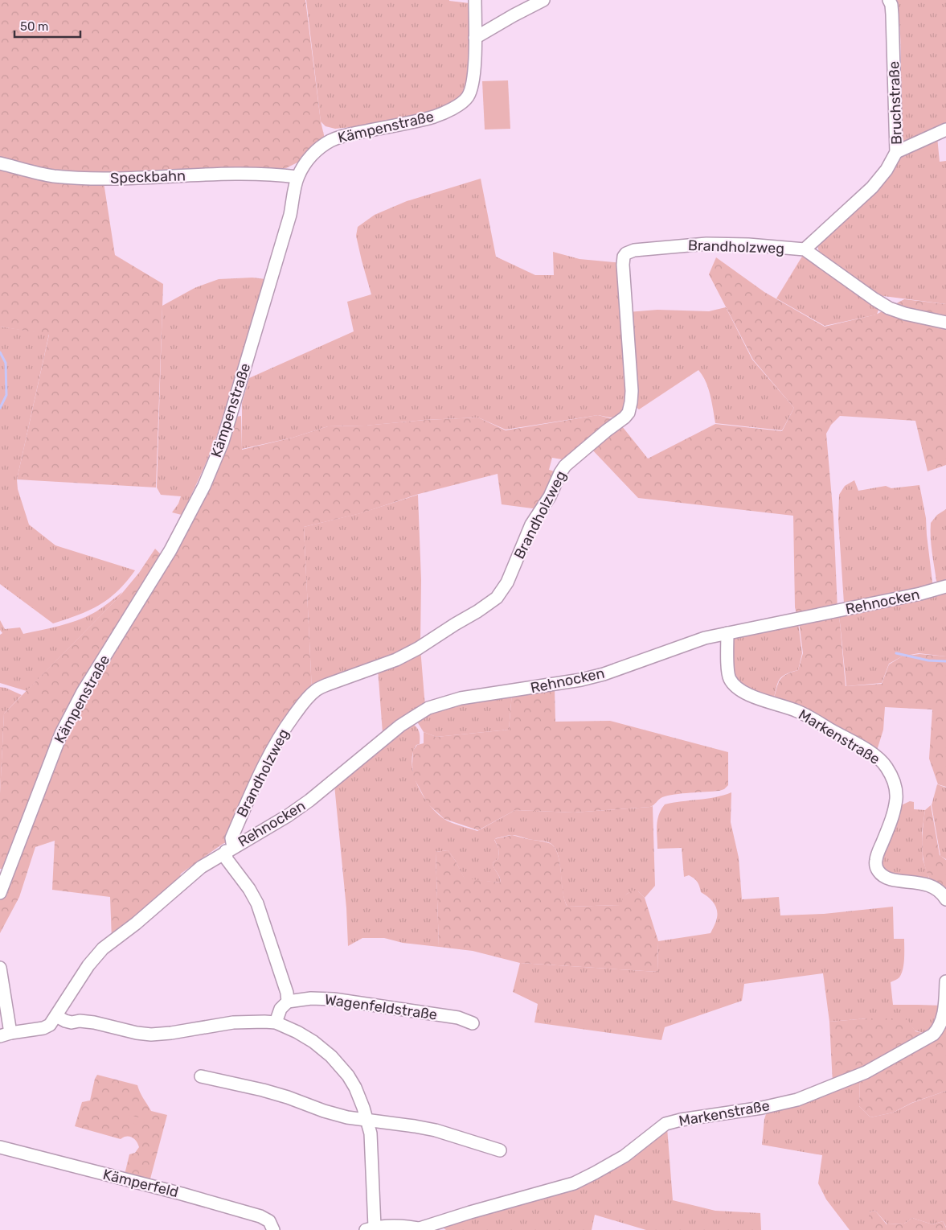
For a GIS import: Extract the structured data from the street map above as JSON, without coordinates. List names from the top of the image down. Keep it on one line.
{"streets":{"street":["Bruchstraße","Kämpenstraße","Speckbahn","Brandholzweg","Rehnocken","Markenstraße","Wagenfeldstraße","Kämperfeld"]},"crossings":[["Bruchstraße","Brandholzweg"],["Kämpenstraße","Speckbahn"],["Brandholzweg","Rehnocken"],["Rehnocken","Markenstraße"]],"scale_bar":"50 m"}
